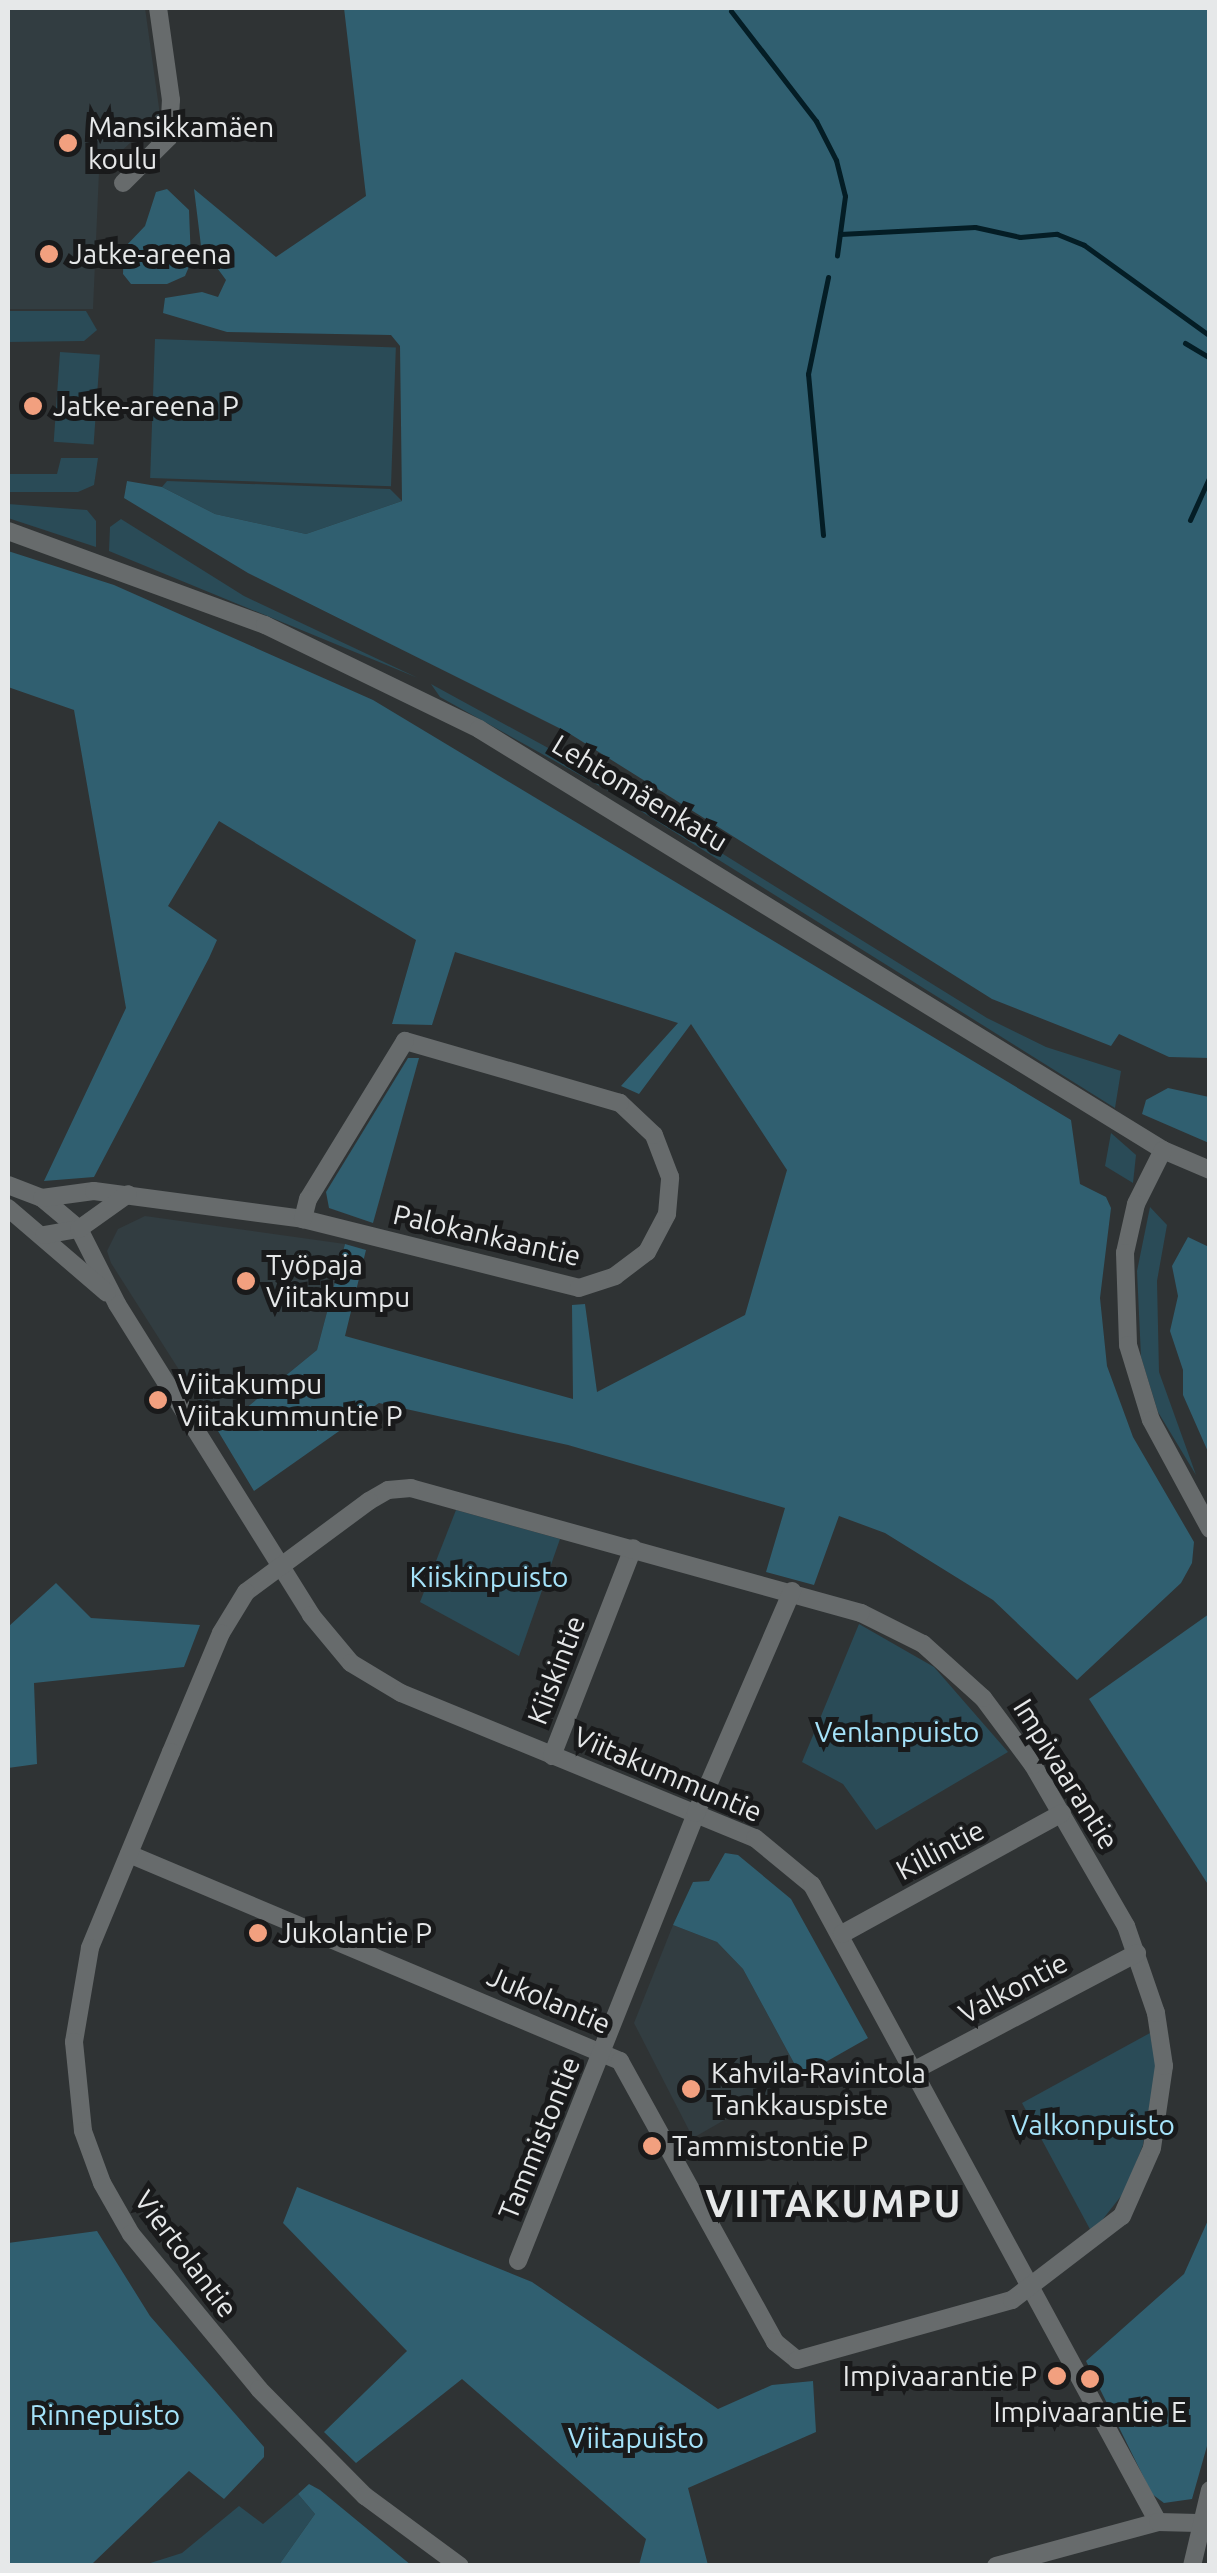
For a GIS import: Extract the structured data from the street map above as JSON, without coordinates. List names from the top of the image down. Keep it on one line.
{"streets":{"street":["Lehtomäenkatu","Palokankaantie","Kiiskintie","Viitakummuntie","Impivaarantie","Killintie","Valkontie","Jukolantie","Tammistontie","Viertolantie"]},"crossings":[["Palokankaantie","Viitakummuntie"],["Kiiskintie","Viitakummuntie"],["Kiiskintie","Impivaarantie"],["Viitakummuntie","Impivaarantie"],["Viitakummuntie","Killintie"],["Viitakummuntie","Valkontie"],["Viitakummuntie","Jukolantie"],["Viitakummuntie","Tammistontie"],["Viitakummuntie","Viertolantie"],["Impivaarantie","Killintie"],["Impivaarantie","Valkontie"],["Impivaarantie","Jukolantie"],["Impivaarantie","Tammistontie"],["Impivaarantie","Viertolantie"],["Jukolantie","Tammistontie"],["Jukolantie","Viertolantie"]],"districts":["VIITAKUMPU"],"parks":["Kiiskinpuisto","Venlanpuisto","Valkonpuisto","Rinnepuisto","Viitapuisto"],"places":["Mansikkamäen koulu","Jatke-areena","Jatke-areena P","Työpaja Viitakumpu","Viitakumpu Viitakummuntie P","Jukolantie P","Kahvila-Ravintola Tankkauspiste","Tammistontie P","Impivaarantie P","Impivaarantie E"]}
